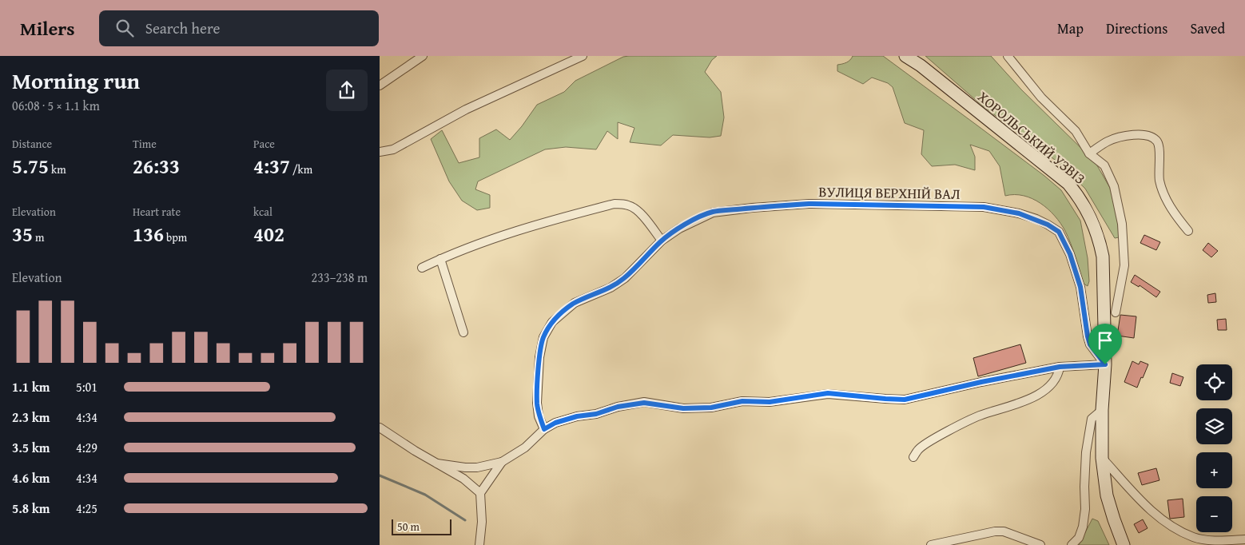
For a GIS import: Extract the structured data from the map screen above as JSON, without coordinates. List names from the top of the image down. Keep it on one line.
{"streets":{"main road":["ХОРОЛЬСЬКИЙ УЗВІЗ"],"street":["ВУЛИЦЯ ВЕРХНІЙ ВАЛ"]},"crossings":[["ХОРОЛЬСЬКИЙ УЗВІЗ","ВУЛИЦЯ ВЕРХНІЙ ВАЛ"]],"scale_bar":"50 m","page":{"header":"Milers","search":"Search here","nav":["Map","Directions","Saved"],"heading":["Morning run","06:08 · 5 × 1.1 km"],"stats":[["Distance","5.75 km"],["Time","26:33"],["Pace","4:37 /km"],["Elevation","35 m"],["Heart rate","136 bpm"],["kcal","402"]],"chart":["Elevation","233–238 m"],"map_buttons":["+","−"],"list":[{"name":"1.1 km","note":"5:01"},{"name":"2.3 km","note":"4:34"},{"name":"3.5 km","note":"4:29"},{"name":"4.6 km","note":"4:34"},{"name":"5.8 km","note":"4:25"}],"scale":"50 m"}}
